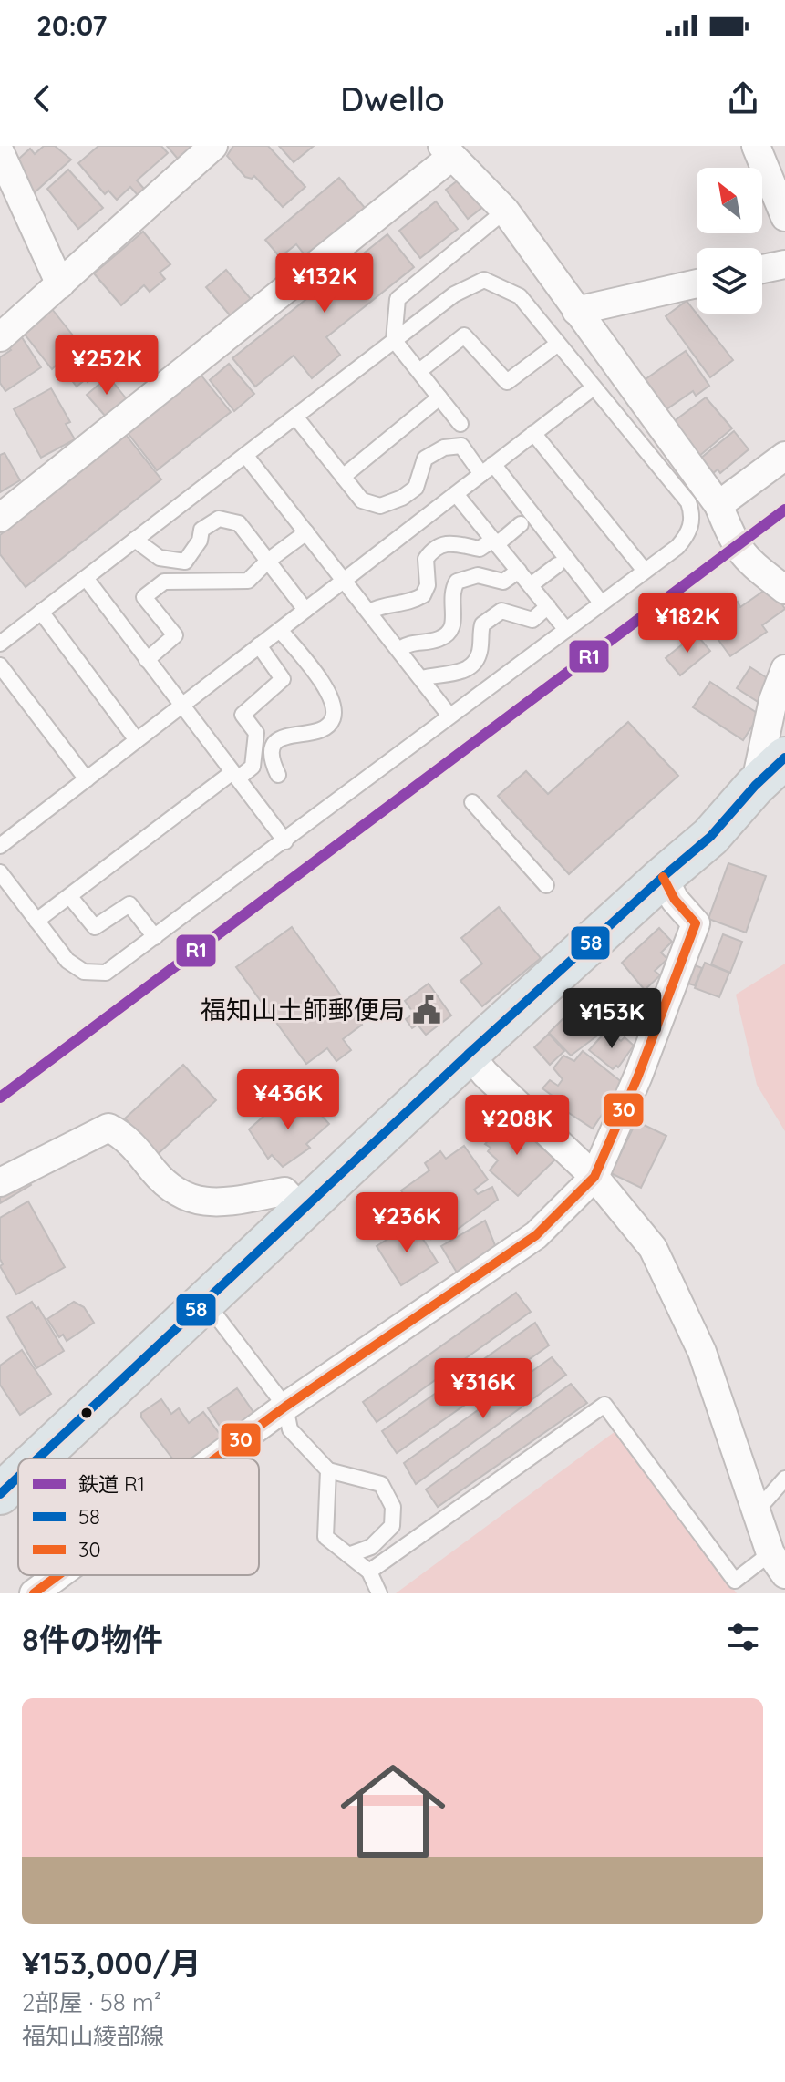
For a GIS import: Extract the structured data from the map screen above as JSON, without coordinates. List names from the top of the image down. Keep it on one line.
{"places":{"public building":["福知山土師郵便局"]},"lines":["rail line R1","transit line 58","transit line 30"],"legend":["鉄道 R1","58","30"],"north":"top left","page":{"status":"20:07","header":"Dwello","price":["¥132K","¥252K","¥182K","¥153K","¥436K","¥208K","¥236K","¥316K"],"heading":"8件の物件","list":[{"name":"¥153,000/月","note":"2部屋 · 58 m² · 福知山綾部線"}]}}
